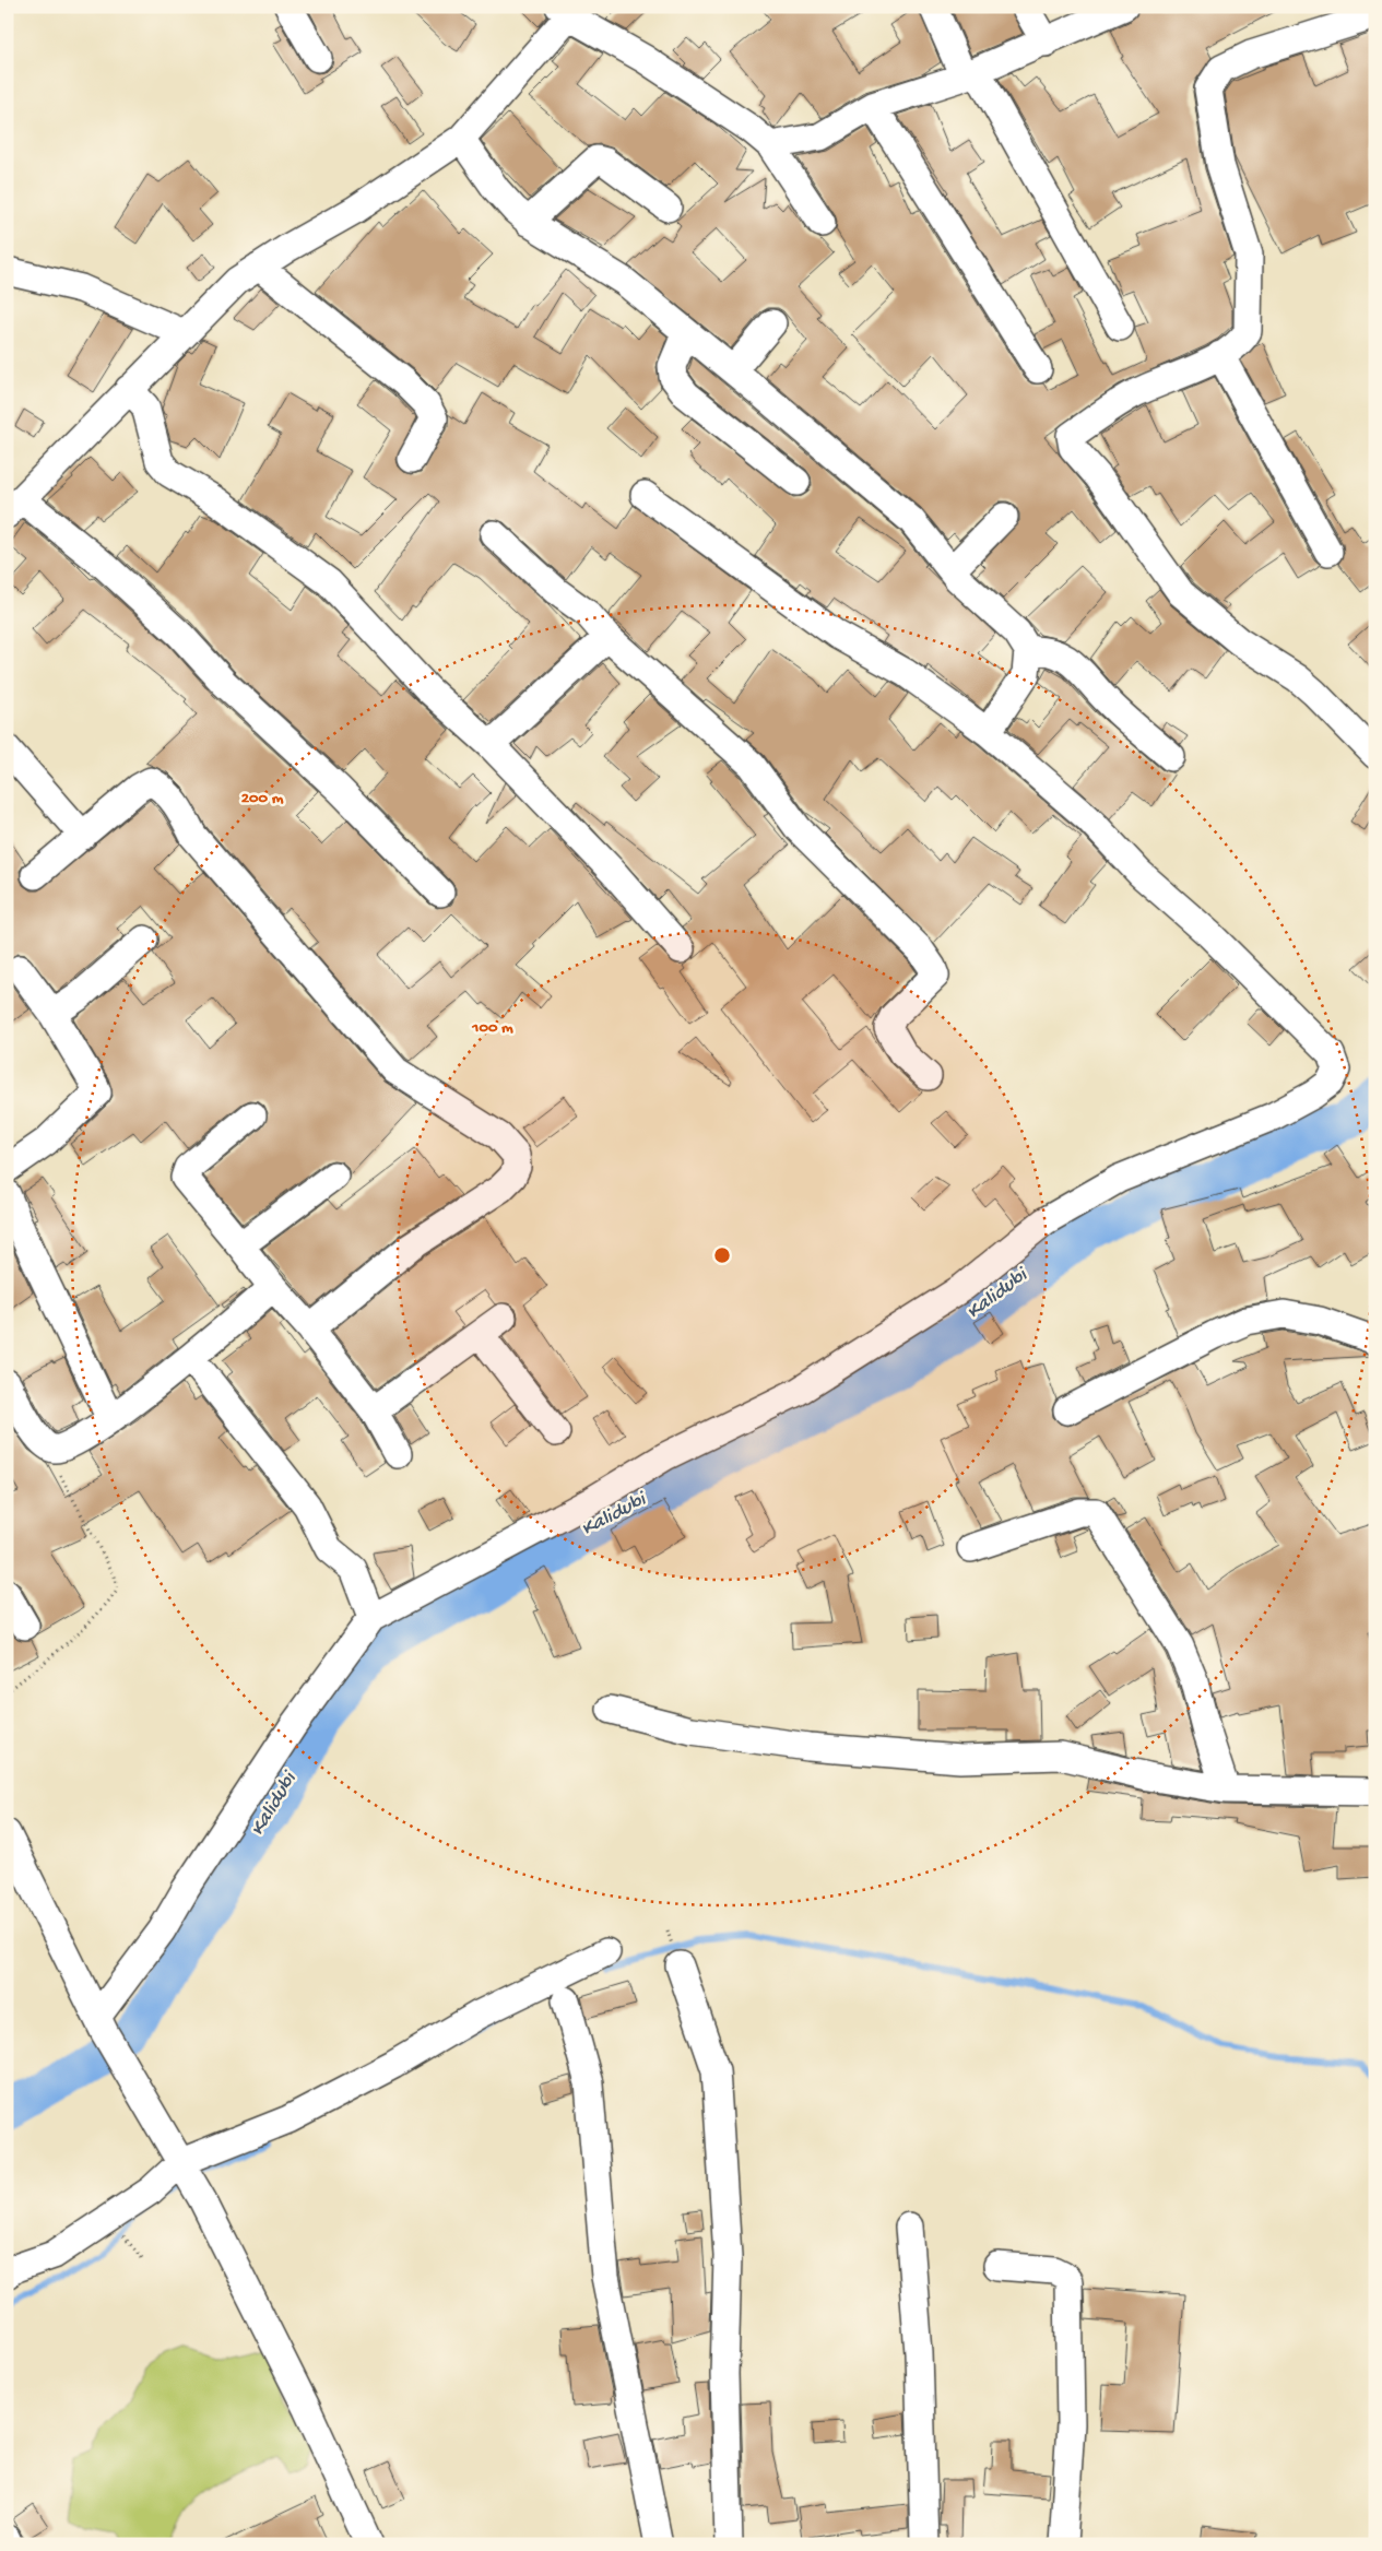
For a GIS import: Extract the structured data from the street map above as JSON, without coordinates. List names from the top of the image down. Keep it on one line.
{"water":["Kalidubi"],"rings":["200 m","100 m"]}
